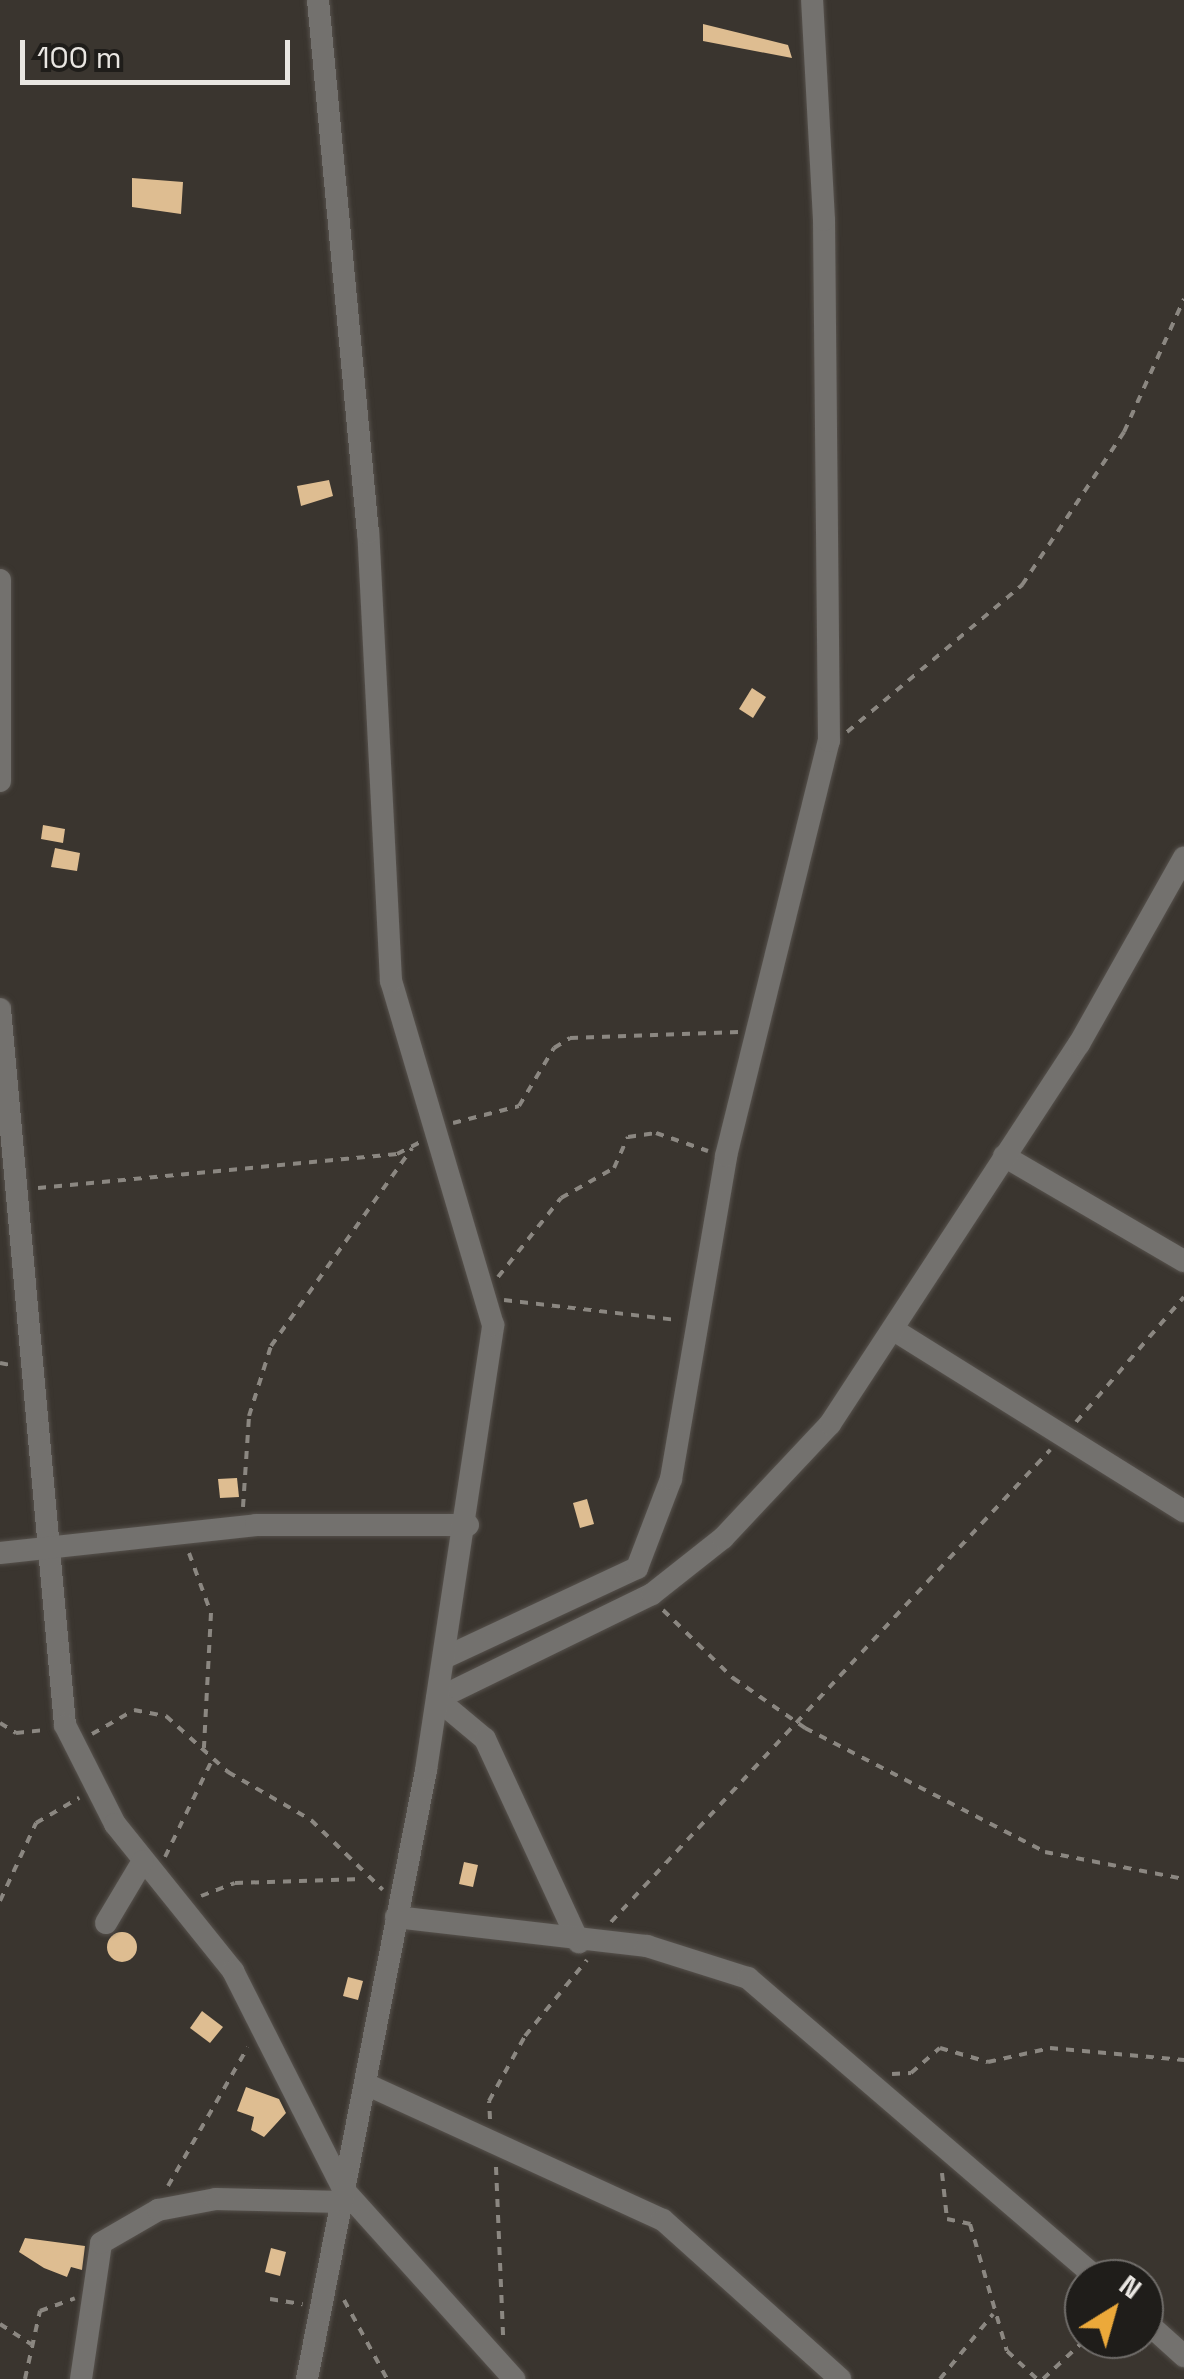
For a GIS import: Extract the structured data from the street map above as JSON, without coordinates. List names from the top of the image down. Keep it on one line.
{"scale_bar":"100 m","north":"top right"}
